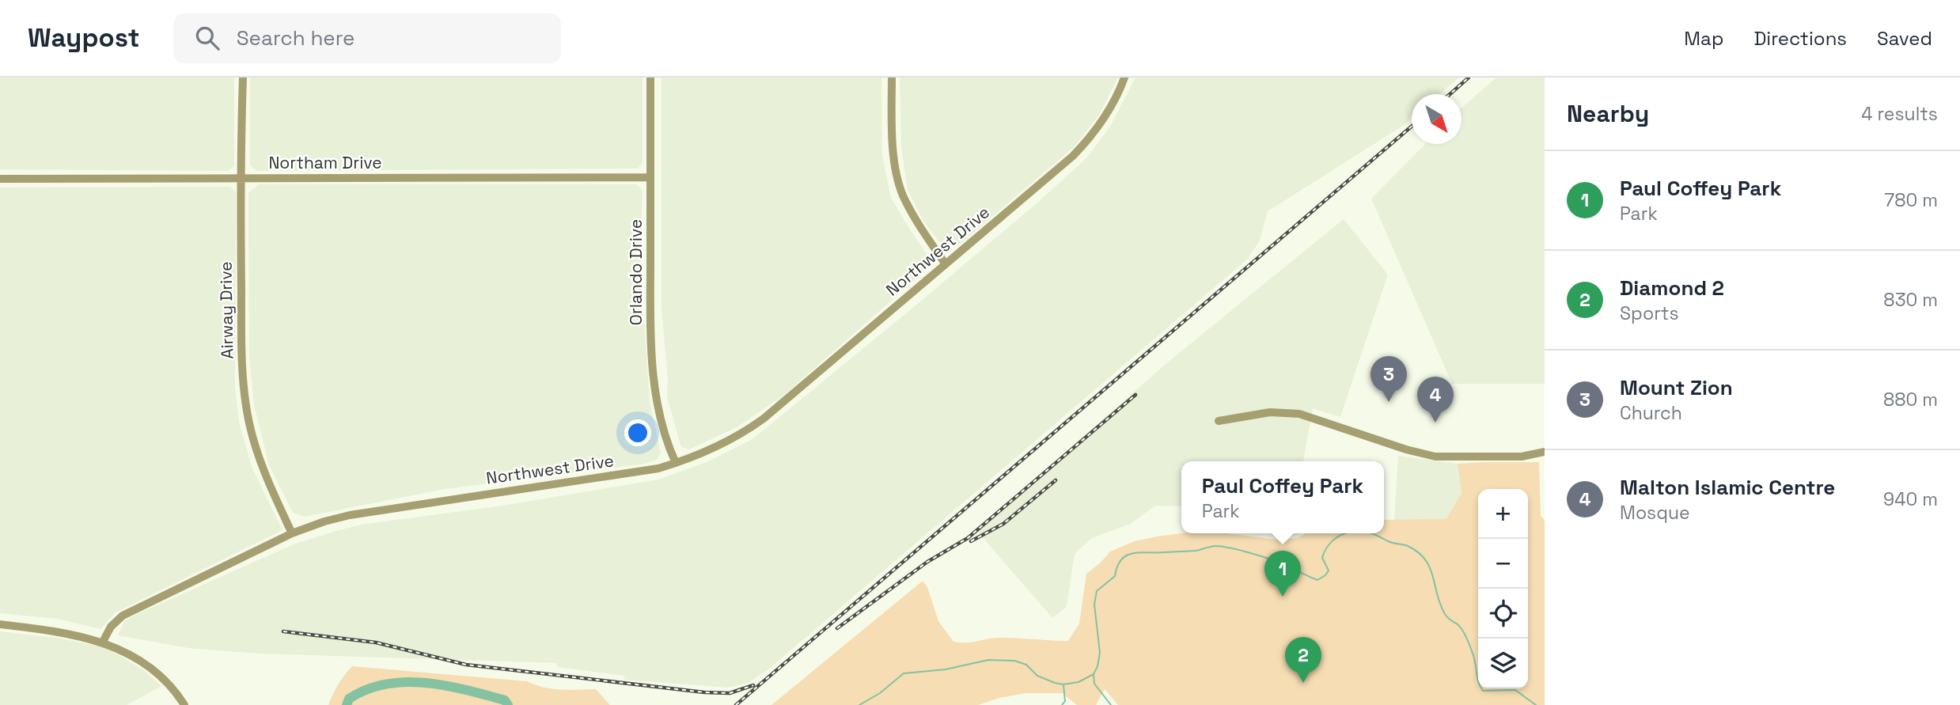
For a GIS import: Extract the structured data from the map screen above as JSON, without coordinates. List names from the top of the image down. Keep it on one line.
{"streets":{"street":["Northam Drive","Northwest Drive","Orlando Drive","Airway Drive"]},"crossings":[["Northam Drive","Orlando Drive"],["Northam Drive","Airway Drive"],["Northwest Drive","Orlando Drive"],["Northwest Drive","Airway Drive"]],"north":"bottom right","page":{"header":"Waypost","search":"Search here","nav":["Map","Directions","Saved"],"heading":["Nearby","4 results"],"list":[{"mark":"1","name":"Paul Coffey Park","note":"Park","value":"780 m"},{"mark":"2","name":"Diamond 2","note":"Sports","value":"830 m"},{"mark":"3","name":"Mount Zion","note":"Church","value":"880 m"},{"mark":"4","name":"Malton Islamic Centre","note":"Mosque","value":"940 m"}],"pins":["3","4","1","2"],"popup":["Paul Coffey Park","Park"],"map_buttons":["+","−"]}}
